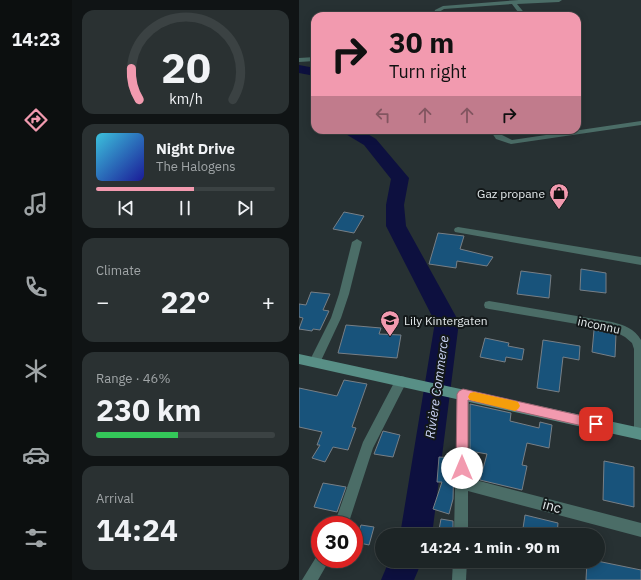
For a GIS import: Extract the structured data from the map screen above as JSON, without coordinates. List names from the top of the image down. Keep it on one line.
{"streets":{"street":["inconnu","inc"]},"water":["Rivière Commerce"],"places":{"shop":["Gaz propane"],"school or university":["Lily Kintergaten"]},"page":{"tabs":"14:23","turn":["30 m","Turn right"],"song":["Night Drive","The Halogens"],"tile":["Climate",["Range · 46%","230 km"],["Arrival","14:24"]],"heat":["−","22°","+"],"limit":"30","trip":"14:24 · 1 min · 90 m","gauge":["20","km/h"]}}
